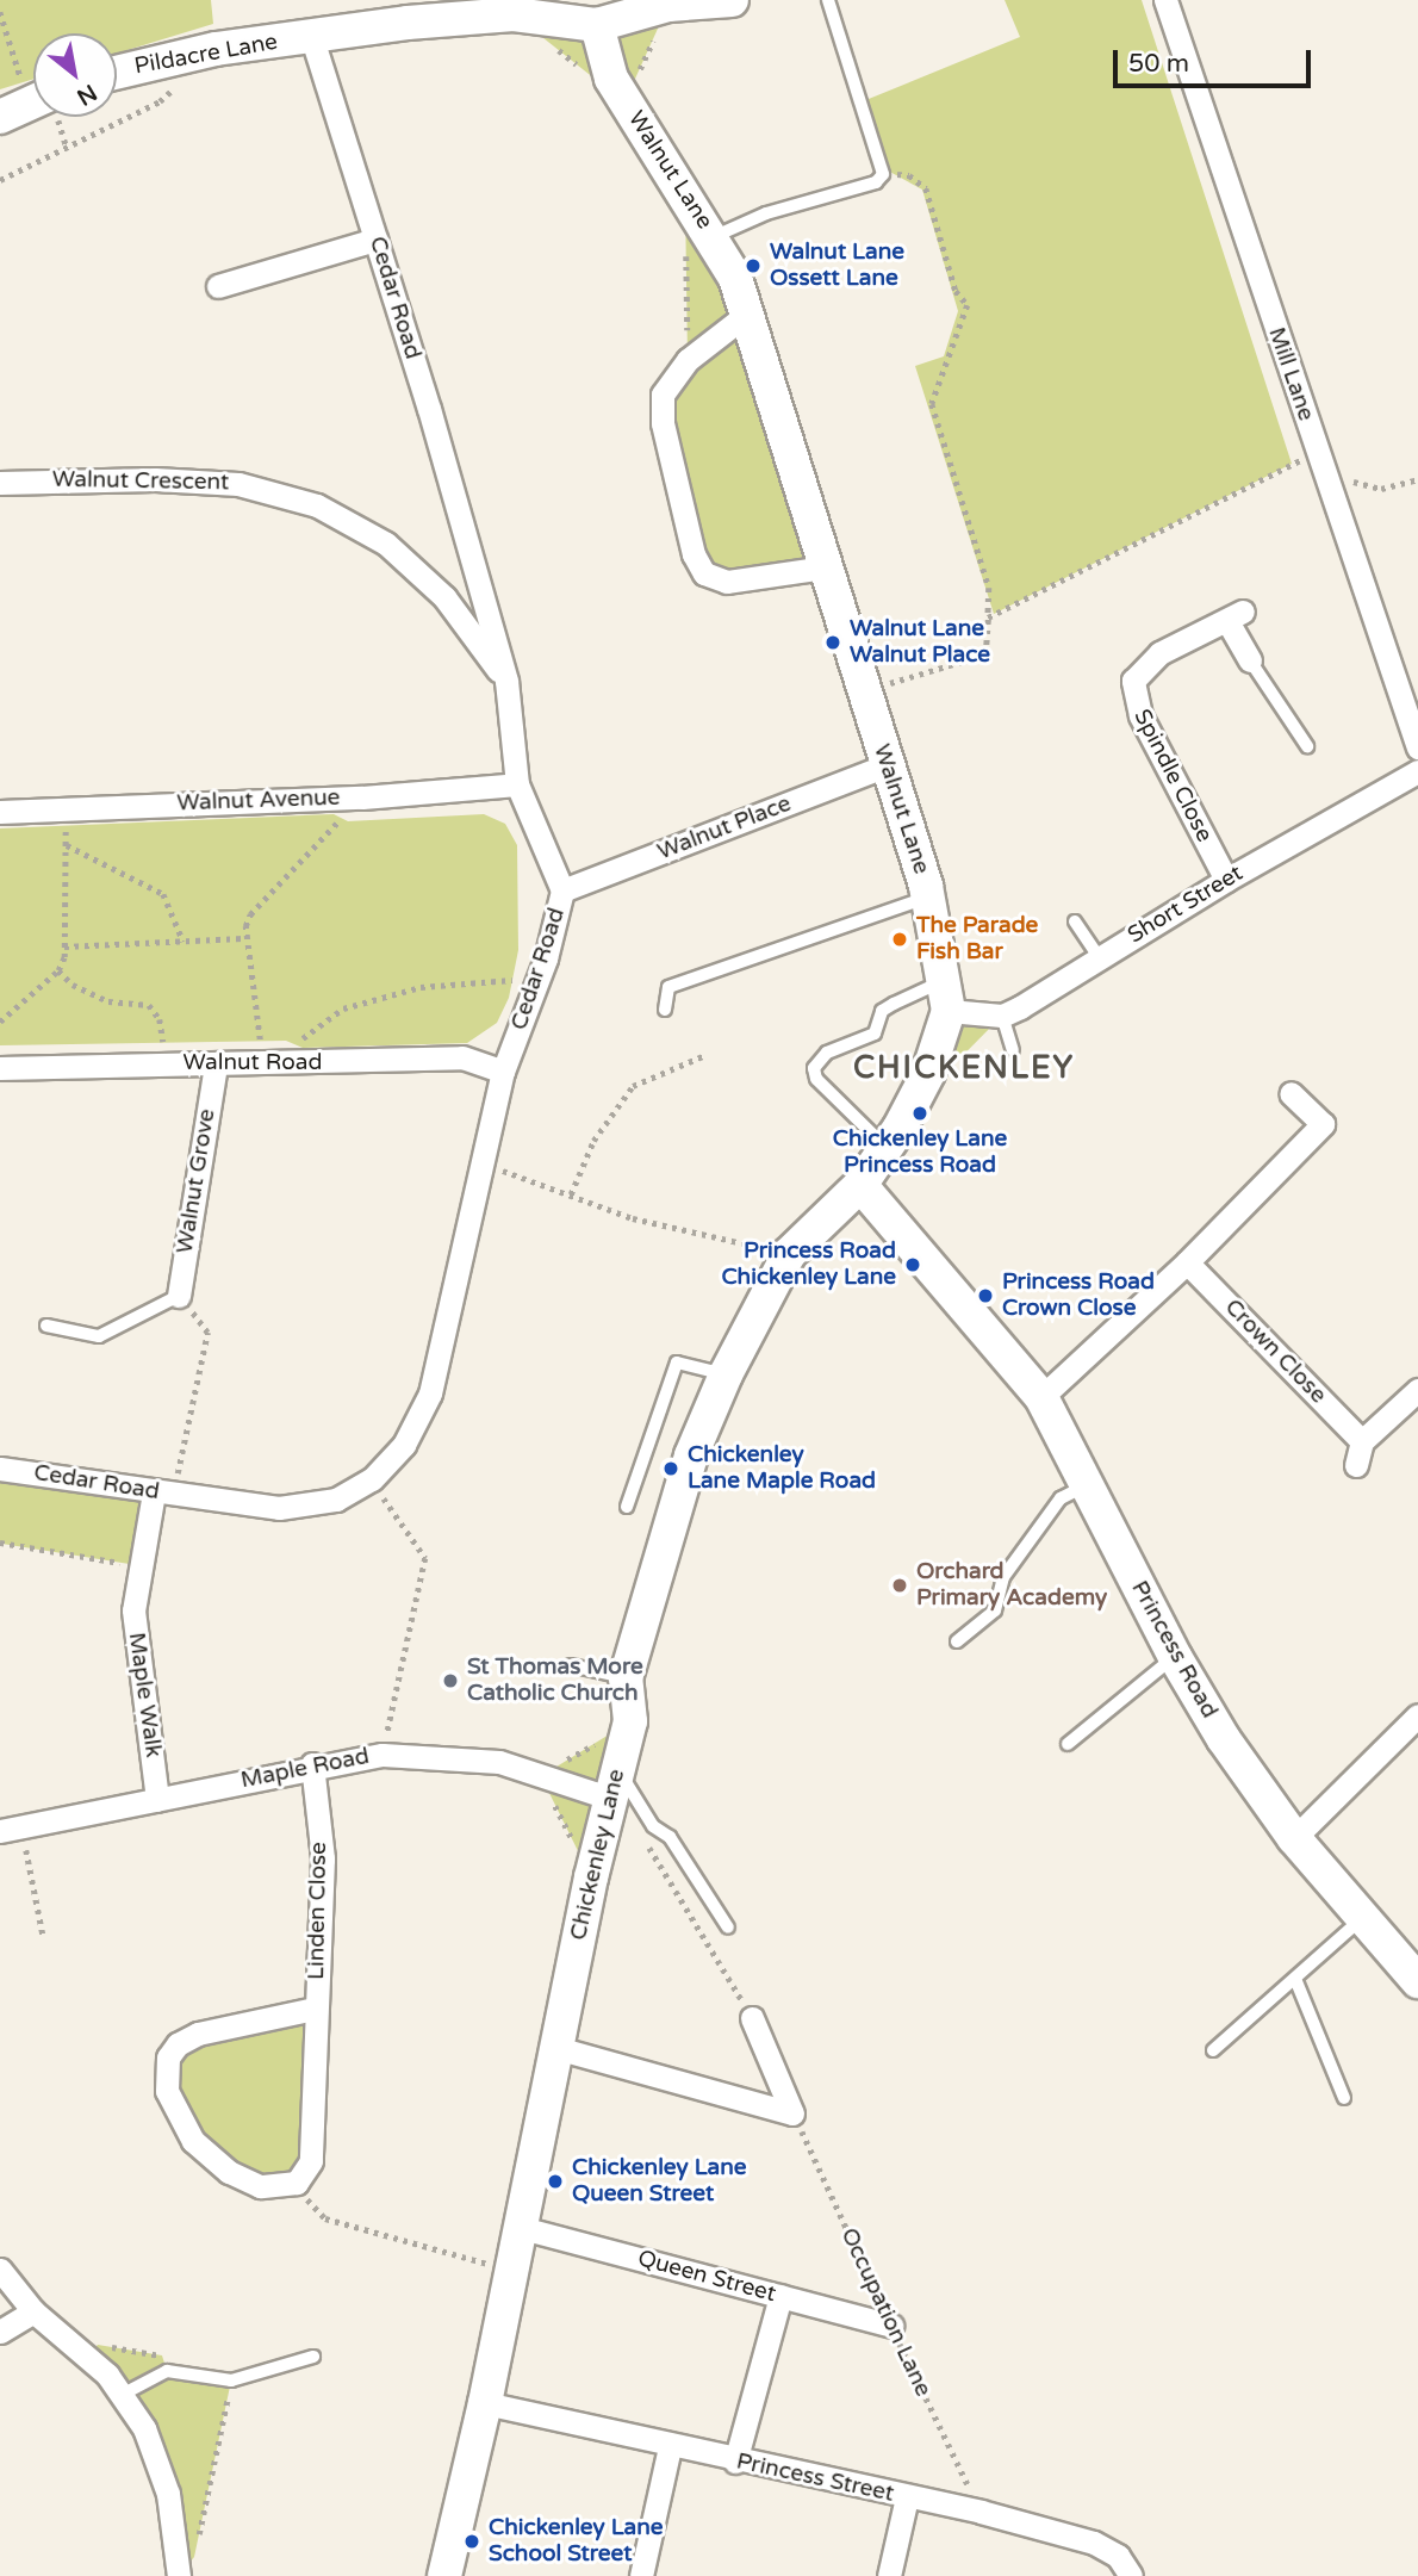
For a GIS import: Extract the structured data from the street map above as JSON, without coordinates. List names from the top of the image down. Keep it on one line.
{"streets":{"street":["Pildacre Lane","Walnut Lane","Cedar Road","Mill Lane","Walnut Crescent","Spindle Close","Walnut Avenue","Walnut Place","Short Street","Walnut Road","Walnut Grove","Crown Close","Princess Road","Maple Walk","Maple Road","Chickenley Lane","Linden Close","Queen Street","Princess Street"],"path":["Occupation Lane"]},"crossings":[["Pildacre Lane","Walnut Lane"],["Pildacre Lane","Cedar Road"],["Walnut Lane","Walnut Place"],["Walnut Lane","Princess Road"],["Walnut Lane","Chickenley Lane"],["Cedar Road","Walnut Crescent"],["Cedar Road","Walnut Avenue"],["Cedar Road","Walnut Place"],["Cedar Road","Walnut Road"],["Cedar Road","Maple Walk"],["Spindle Close","Short Street"],["Walnut Road","Walnut Grove"],["Princess Road","Chickenley Lane"],["Maple Walk","Maple Road"],["Maple Road","Chickenley Lane"],["Maple Road","Linden Close"],["Chickenley Lane","Queen Street"],["Chickenley Lane","Princess Street"],["Queen Street","Occupation Lane"],["Occupation Lane","Princess Street"]],"districts":["CHICKENLEY"],"places":["Walnut Lane Ossett Lane","Walnut Lane Walnut Place","The Parade Fish Bar","Chickenley Lane Princess Road","Princess Road Chickenley Lane","Princess Road Crown Close","Chickenley Lane Maple Road","Orchard Primary Academy","St Thomas More Catholic Church","Chickenley Lane Queen Street","Chickenley Lane School Street"],"scale_bar":"50 m","north":"bottom right"}
